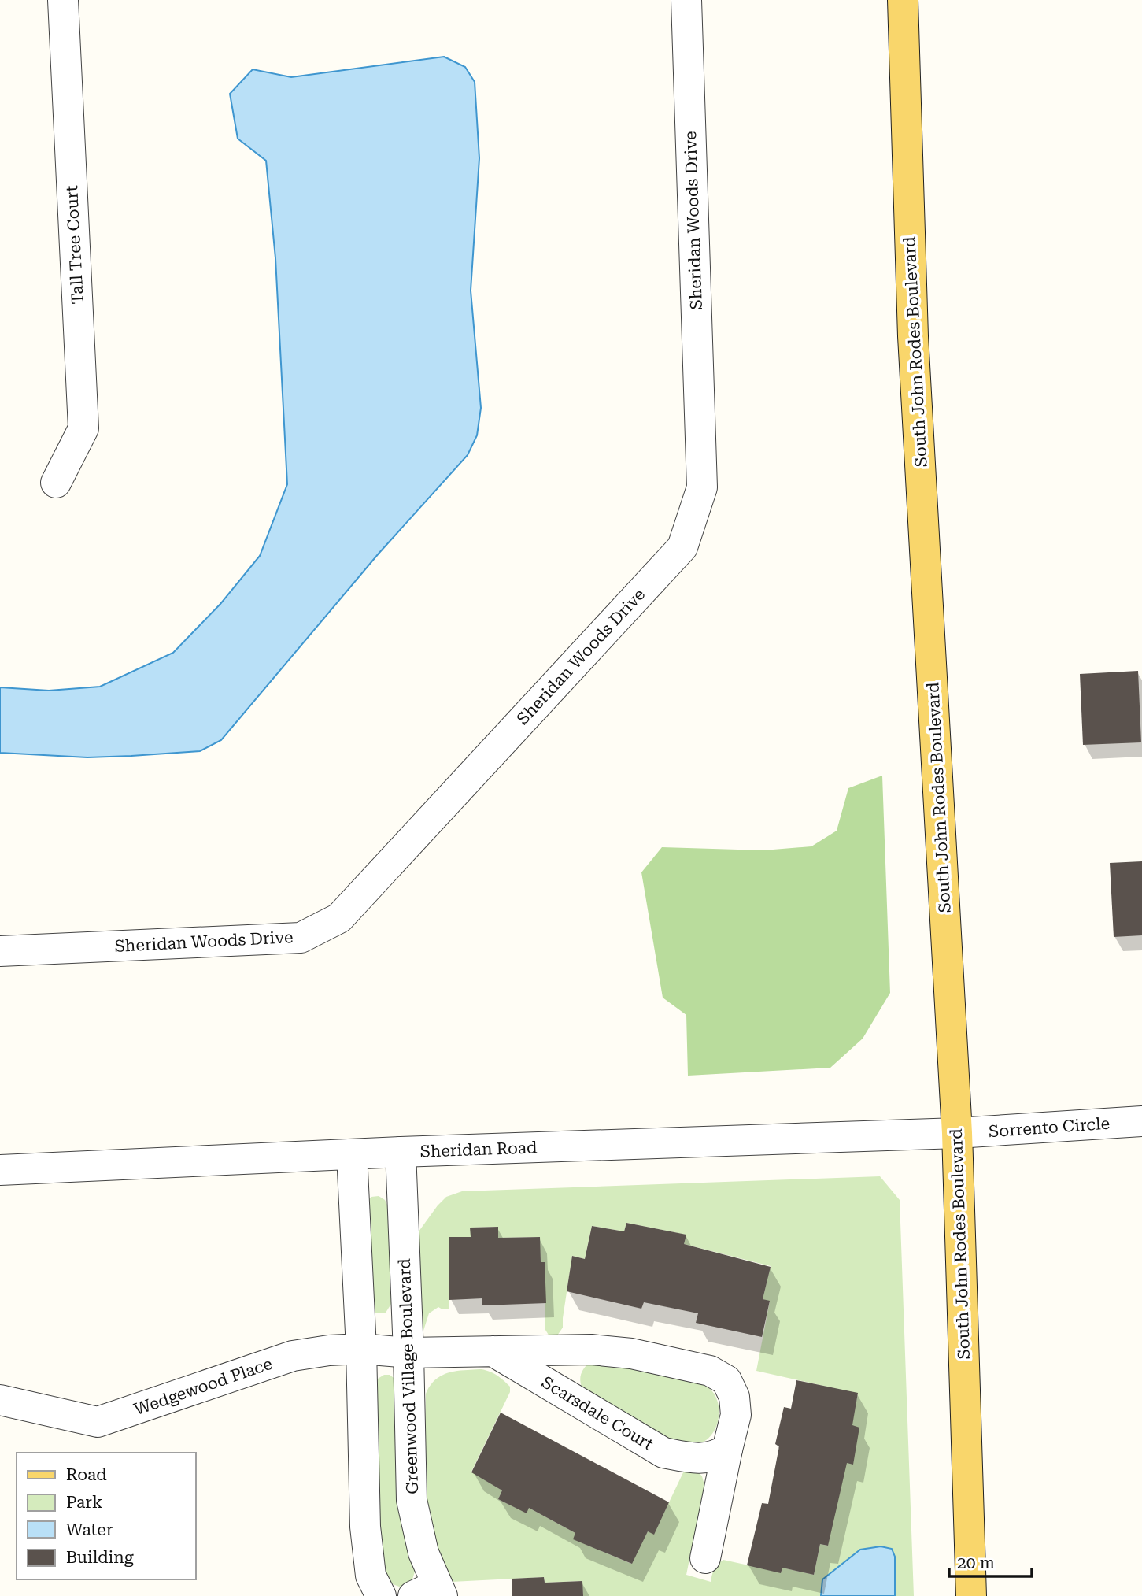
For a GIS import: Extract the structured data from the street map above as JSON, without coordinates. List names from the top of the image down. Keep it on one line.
{"streets":{"main road":["South John Rodes Boulevard"],"street":["Sheridan Woods Drive","Tall Tree Court","Sorrento Circle","Sheridan Road","Greenwood Village Boulevard","Wedgewood Place","Scarsdale Court"]},"crossings":[["South John Rodes Boulevard","Sorrento Circle"],["South John Rodes Boulevard","Sheridan Road"],["Sorrento Circle","Sheridan Road"],["Sheridan Road","Greenwood Village Boulevard"],["Greenwood Village Boulevard","Wedgewood Place"],["Greenwood Village Boulevard","Scarsdale Court"],["Wedgewood Place","Scarsdale Court"]],"legend":["Road","Park","Water","Building"],"scale_bar":"20 m"}
